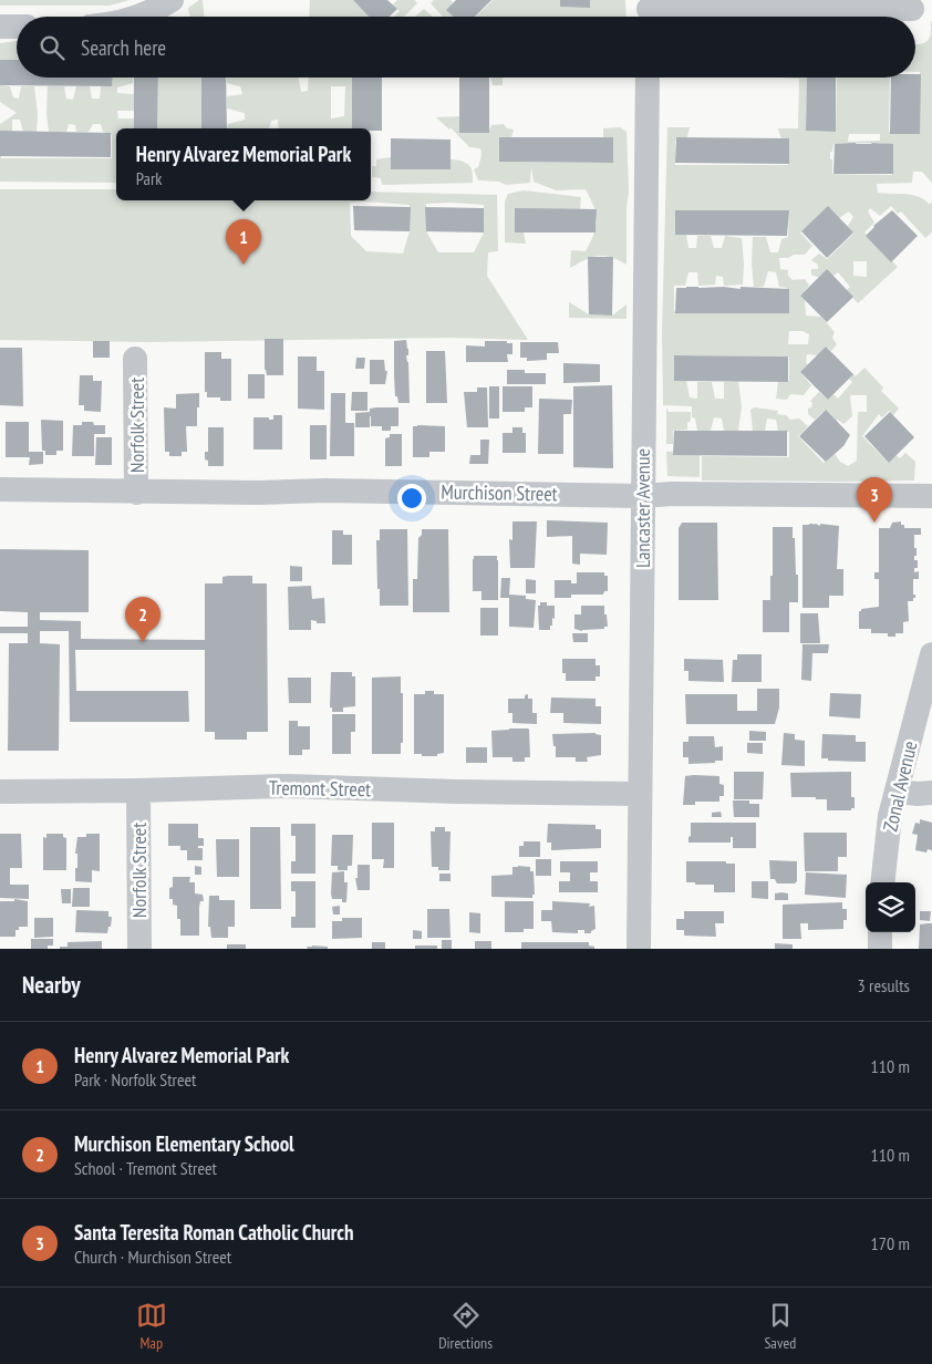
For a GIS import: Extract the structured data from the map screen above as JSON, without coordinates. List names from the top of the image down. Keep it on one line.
{"streets":{"street":["Norfolk Street","Murchison Street","Lancaster Avenue","Zonal Avenue","Tremont Street"]},"crossings":[["Norfolk Street","Murchison Street"],["Norfolk Street","Tremont Street"],["Murchison Street","Lancaster Avenue"],["Lancaster Avenue","Tremont Street"]],"page":{"search":"Search here","popup":["Henry Alvarez Memorial Park","Park"],"pins":["1","3","2"],"heading":["Nearby","3 results"],"list":[{"mark":"1","name":"Henry Alvarez Memorial Park","note":"Park · Norfolk Street","value":"110 m"},{"mark":"2","name":"Murchison Elementary School","note":"School · Tremont Street","value":"110 m"},{"mark":"3","name":"Santa Teresita Roman Catholic Church","note":"Church · Murchison Street","value":"170 m"}],"nav":["Map","Directions","Saved"]}}
